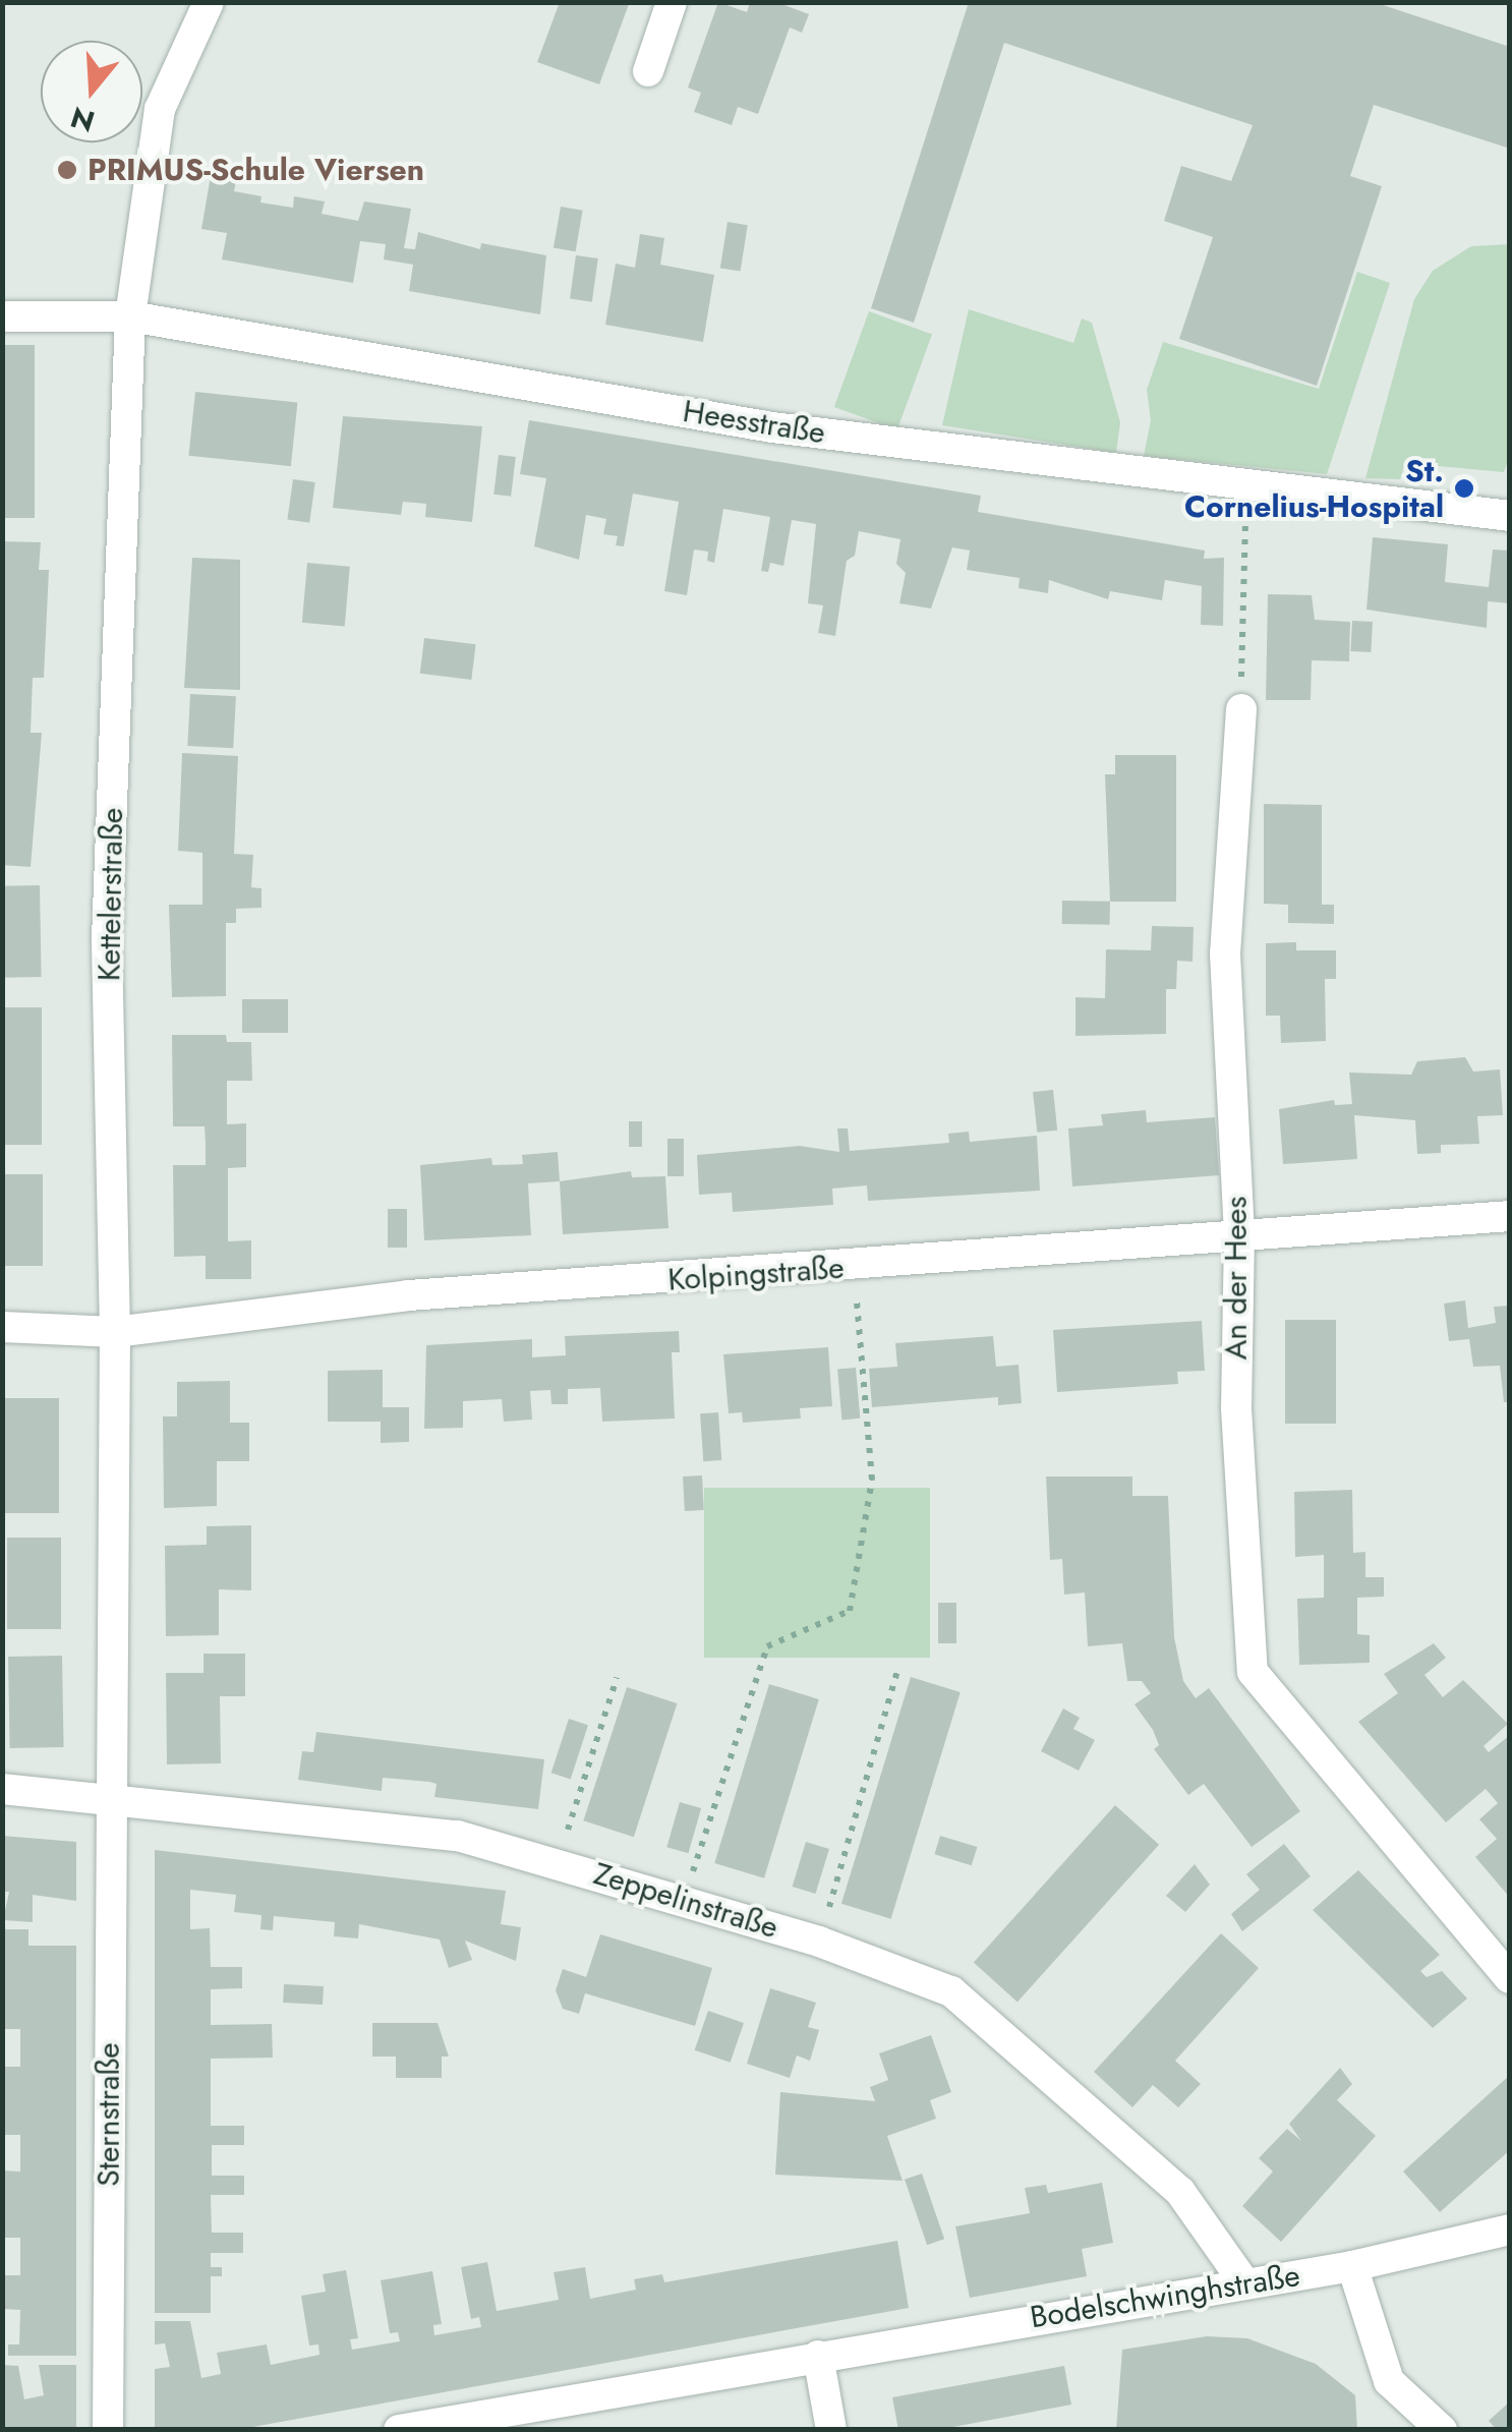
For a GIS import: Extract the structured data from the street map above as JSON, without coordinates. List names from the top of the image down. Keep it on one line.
{"streets":{"street":["Heesstraße","Kettelerstraße","Kolpingstraße","An der Hees","Zeppelinstraße","Sternstraße","Bodelschwinghstraße"]},"crossings":[["Heesstraße","Kettelerstraße"],["Kettelerstraße","Kolpingstraße"],["Kettelerstraße","Zeppelinstraße"],["Kettelerstraße","Sternstraße"],["Kolpingstraße","An der Hees"],["Zeppelinstraße","Sternstraße"],["Zeppelinstraße","Bodelschwinghstraße"]],"places":["PRIMUS-Schule Viersen","St. Cornelius-Hospital"],"north":"bottom"}
